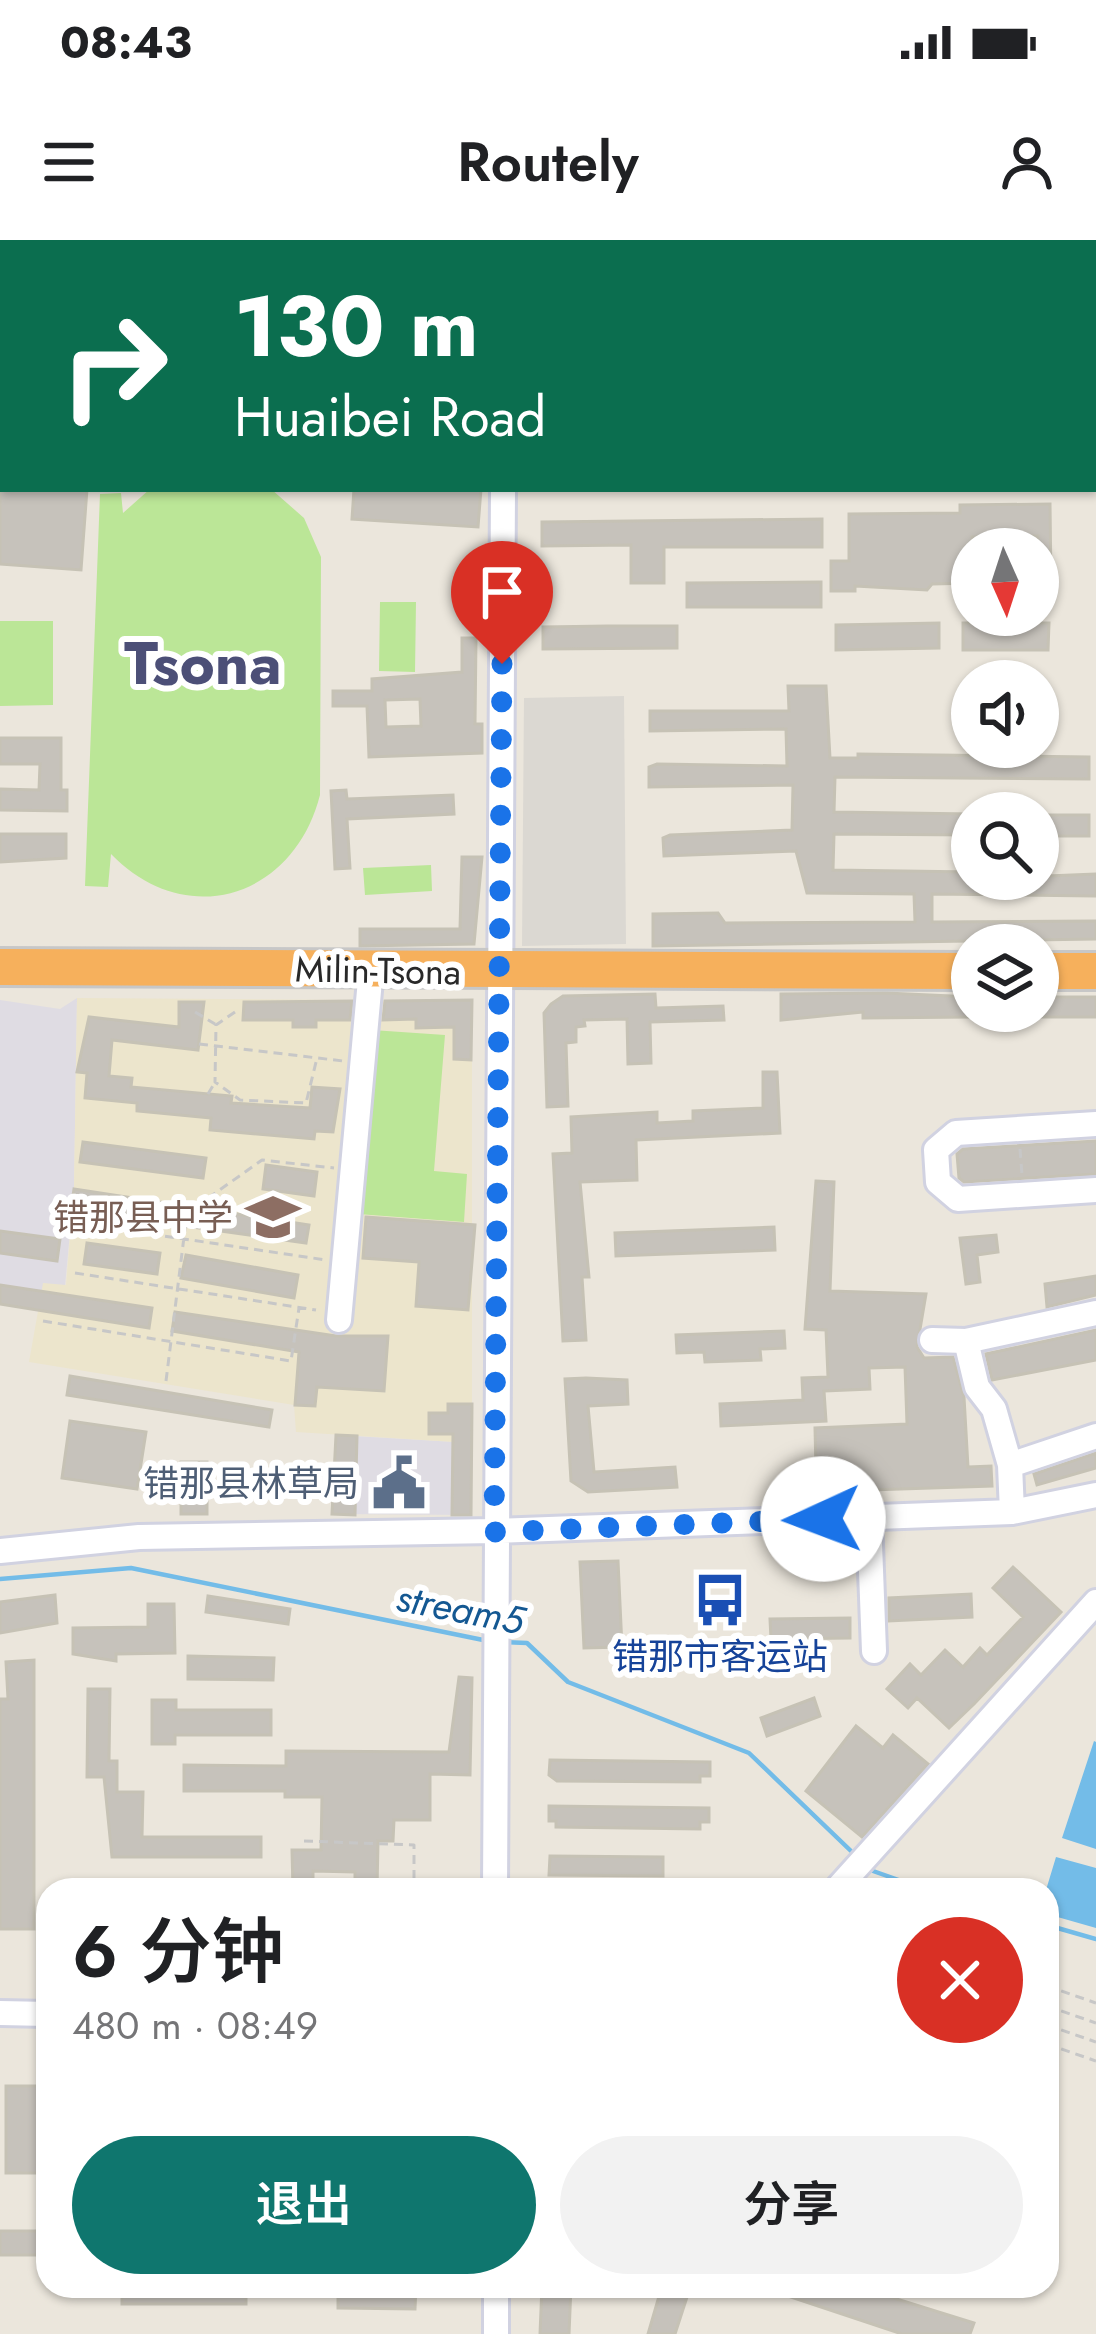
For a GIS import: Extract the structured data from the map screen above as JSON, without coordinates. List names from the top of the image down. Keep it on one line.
{"streets":{"highway":["Milin-Tsona"]},"districts":["Tsona"],"water":["stream5"],"places":{"school or university":["错那县中学"],"public building":["错那县林草局"],"bus stop":["错那市客运站"]},"north":"bottom","page":{"status":"08:43","header":"Routely","turn":["130 m","Huaibei Road"],"heading":["6 分钟","480 m · 08:49"],"buttons":["退出","分享"]}}
